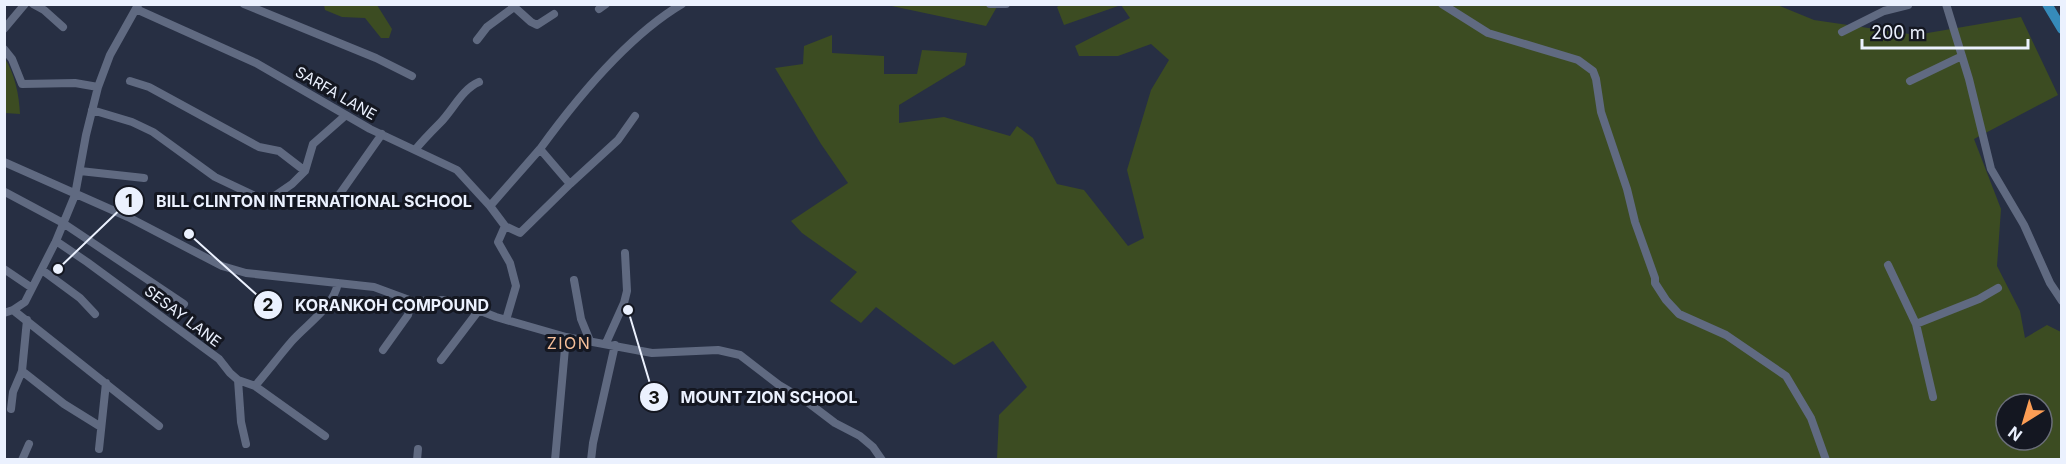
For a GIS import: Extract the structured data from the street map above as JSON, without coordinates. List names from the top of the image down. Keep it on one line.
{"streets":{"street":["SARFA LANE","SESAY LANE"]},"districts":["ZION"],"places":["KORANKOH COMPOUND","BILL CLINTON INTERNATIONAL SCHOOL","MOUNT ZION SCHOOL"],"scale_bar":"200 m","north":"bottom left"}
